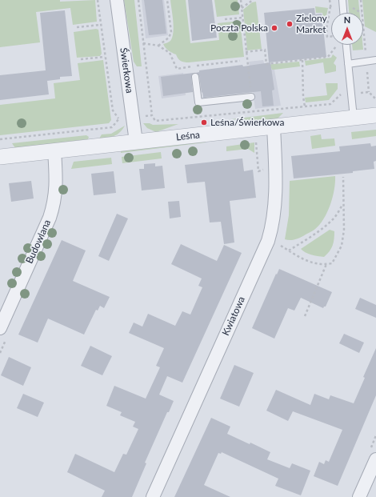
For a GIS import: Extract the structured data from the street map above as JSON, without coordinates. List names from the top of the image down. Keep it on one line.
{"streets":{"street":["Świerkowa","Leśna","Budowlana","Kwiatowa"]},"crossings":[["Świerkowa","Leśna"],["Leśna","Budowlana"],["Leśna","Kwiatowa"]],"places":["Zielony Market","Poczta Polska","Leśna/Świerkowa"],"north":"top"}
